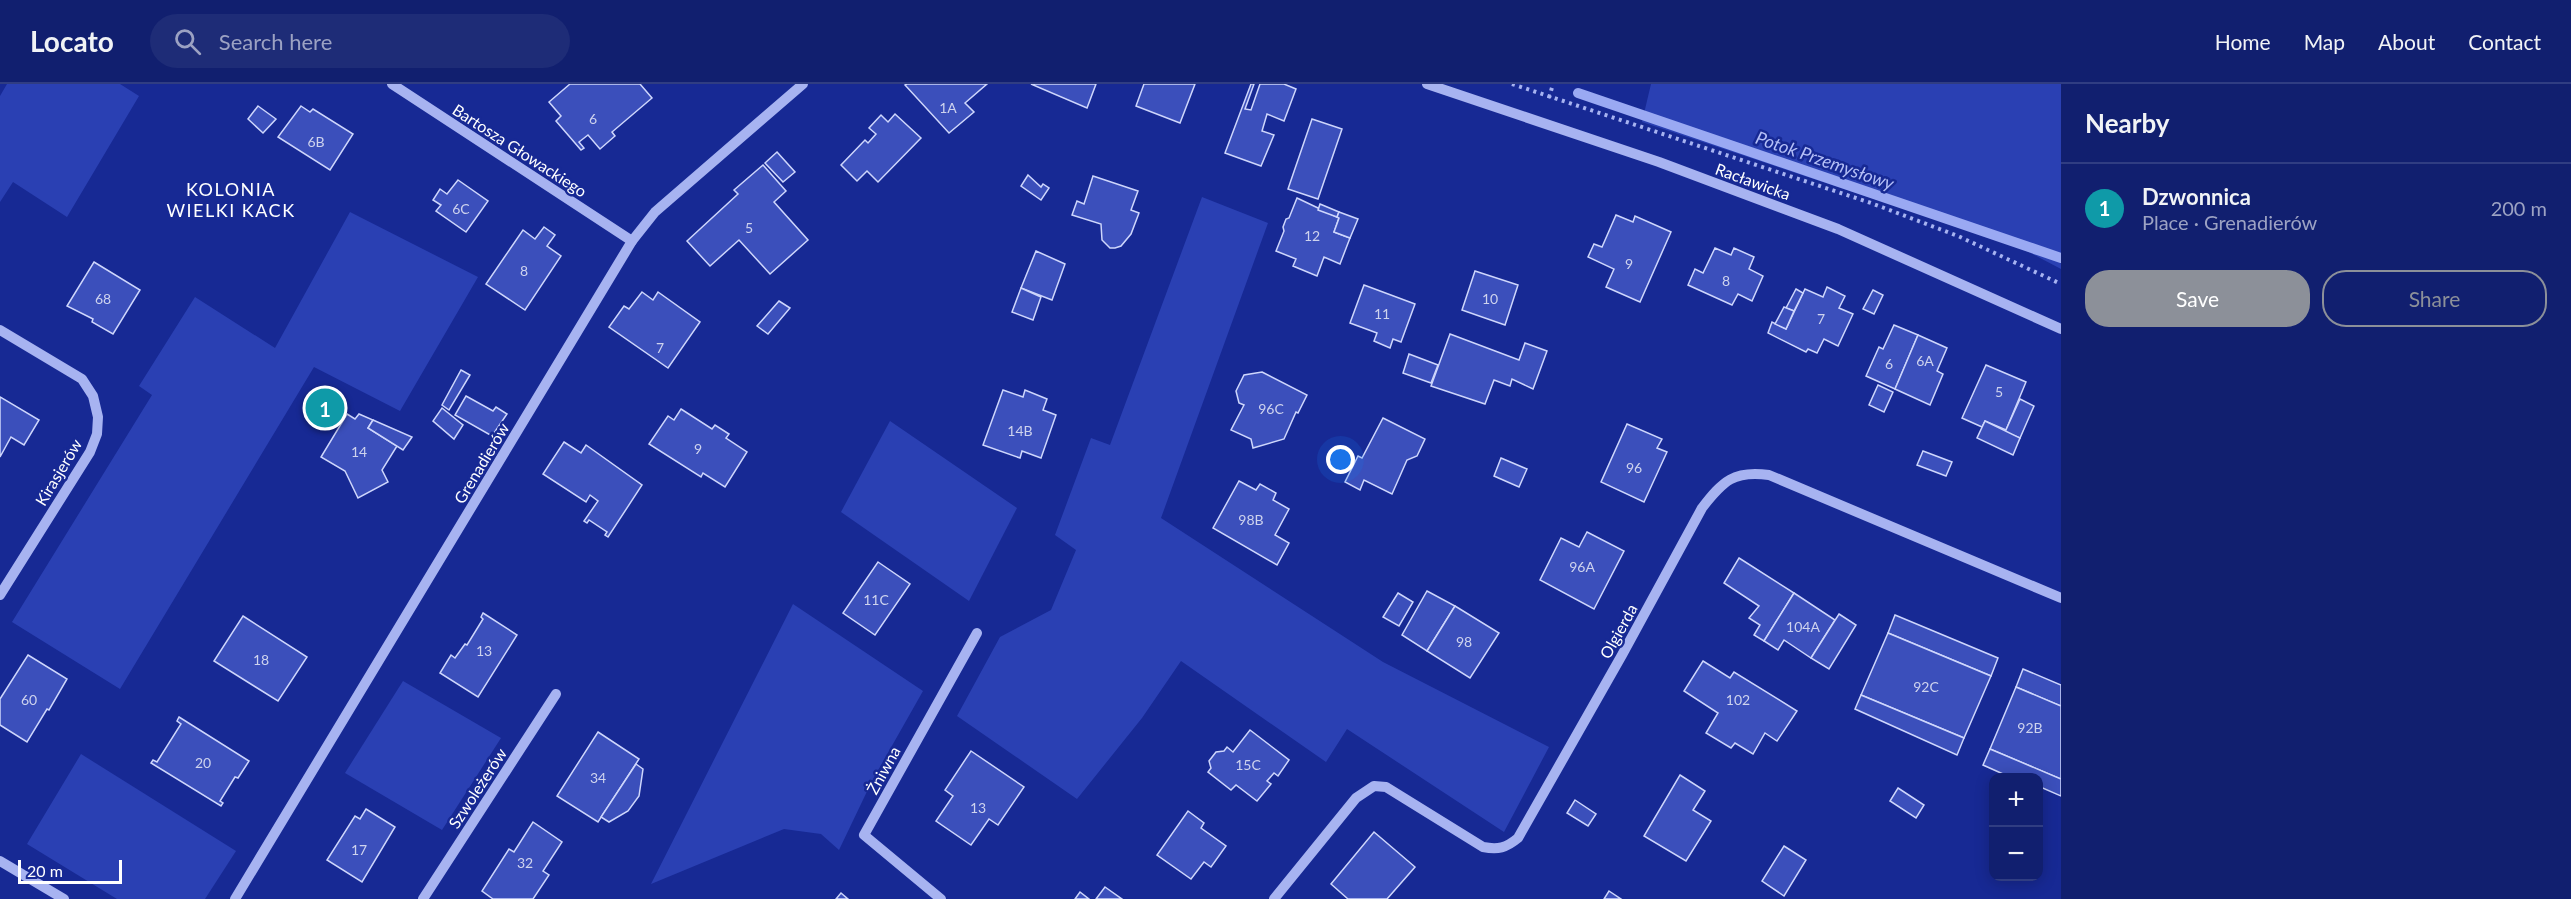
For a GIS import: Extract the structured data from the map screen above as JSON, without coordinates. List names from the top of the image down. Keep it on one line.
{"streets":{"street":["Bartosza Głowackiego","Racławicka","Grenadierów","Kirasjerów","Olgierda","Żniwna","Szwoleżerów"]},"crossings":[["Bartosza Głowackiego","Grenadierów"]],"districts":["KOLONIA WIELKI KACK"],"water":["Potok Przemysłowy"],"house_numbers":["1A","6","6B","6C","5","12","9","8","8","68","10","11","7","7","6A","6","5","96C","14B","9","14","96","98B","96A","11C","104A","98","13","18","92C","60","102","92B","20","15C","34","13","17","32"],"scale_bar":"20 m","page":{"header":"Locato","search":"Search here","nav":["Home","Map","About","Contact"],"heading":"Nearby","list":[{"mark":"1","name":"Dzwonnica","note":"Place · Grenadierów","value":"200 m"}],"buttons":["Save","Share"],"pins":"1","map_buttons":["+","−"],"scale":"20 m"}}
